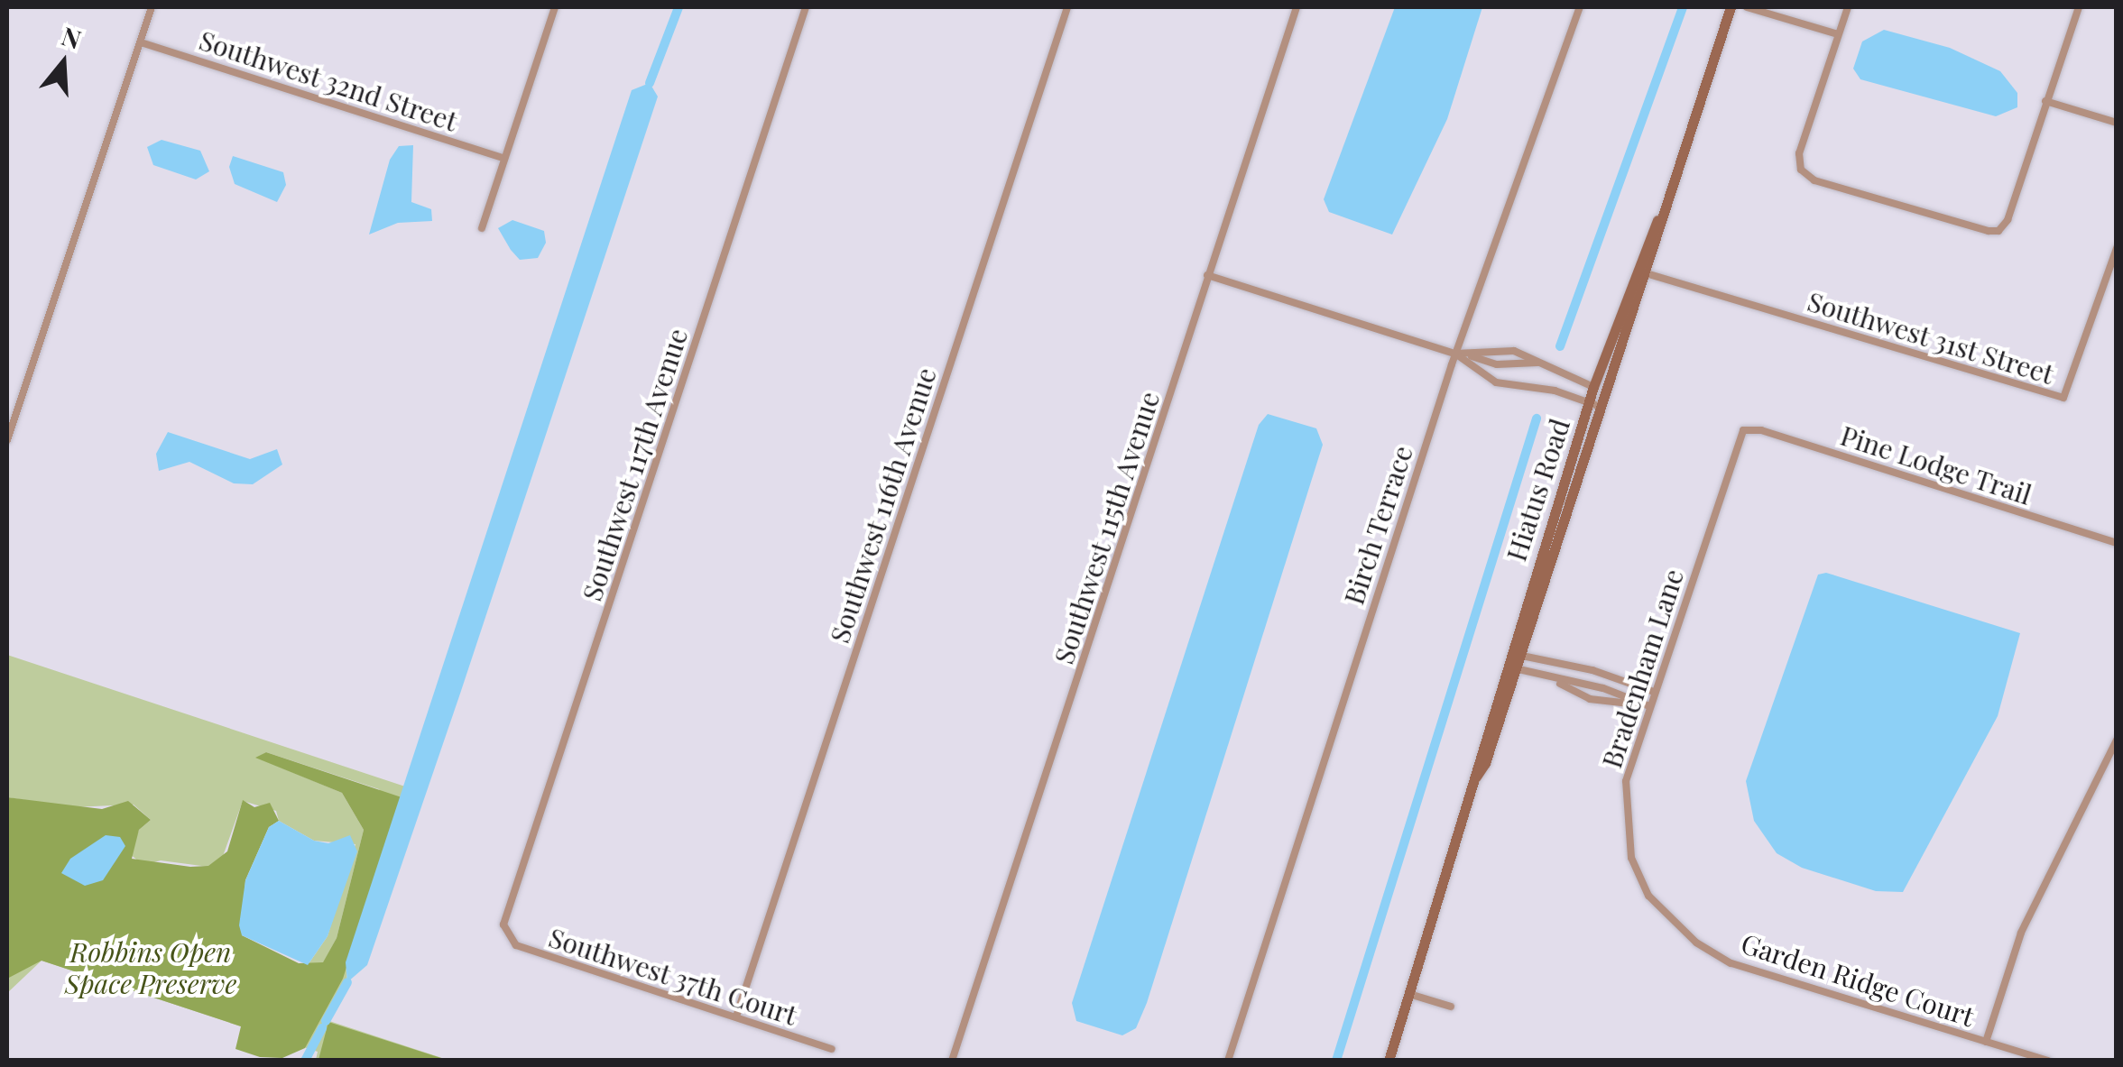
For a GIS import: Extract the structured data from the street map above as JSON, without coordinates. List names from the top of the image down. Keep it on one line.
{"streets":{"street":["Southwest 32nd Street","Southwest 31st Street","Southwest 117th Avenue","Pine Lodge Trail","Hiatus Road","Southwest 116th Avenue","Birch Terrace","Southwest 115th Avenue","Bradenham Lane","Southwest 37th Court","Garden Ridge Court"]},"crossings":[["Southwest 31st Street","Hiatus Road"],["Southwest 117th Avenue","Southwest 37th Court"],["Pine Lodge Trail","Bradenham Lane"],["Southwest 116th Avenue","Southwest 37th Court"],["Bradenham Lane","Garden Ridge Court"]],"parks":["Robbins Open Space Preserve"],"north":"top"}
